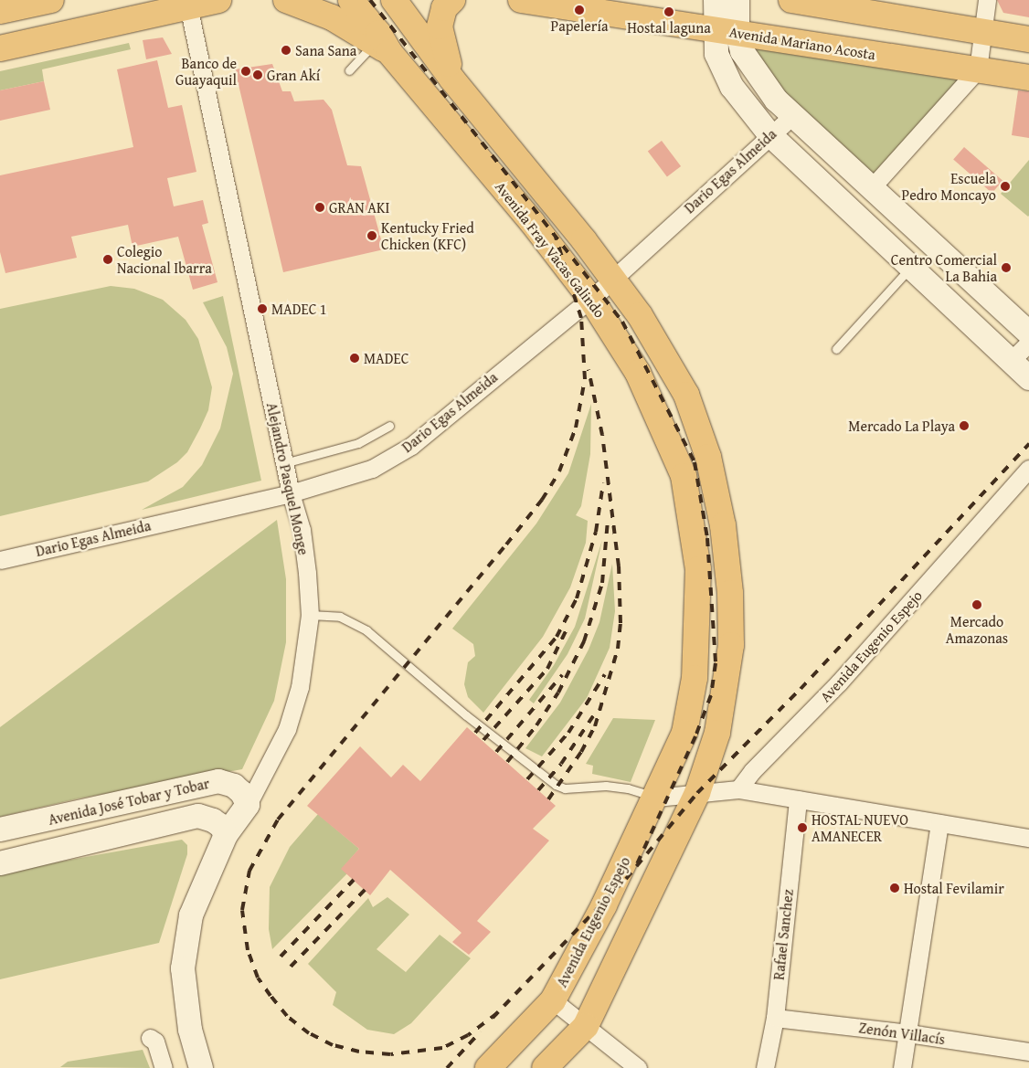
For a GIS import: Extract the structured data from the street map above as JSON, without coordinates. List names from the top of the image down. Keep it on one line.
{"streets":{"main road":["Avenida Mariano Acosta","Avenida Fray Vacas Galindo","Avenida Eugenio Espejo"],"street":["Dario Egas Almeida","Alejandro Pasquel Monge","Avenida José Tobar y Tobar","Rafael Sanchez","Zenón Villacís"]},"crossings":[["Dario Egas Almeida","Avenida Fray Vacas Galindo"],["Dario Egas Almeida","Alejandro Pasquel Monge"],["Avenida Fray Vacas Galindo","Avenida Eugenio Espejo"],["Alejandro Pasquel Monge","Avenida José Tobar y Tobar"],["Rafael Sanchez","Zenón Villacís"]],"places":["Papelería","Hostal laguna","Sana Sana","Banco de Guayaquil","Gran Akí","Escuela Pedro Moncayo","GRAN AKI","Kentucky Fried Chicken (KFC)","Colegio Nacional Ibarra","Centro Comercial La Bahia","MADEC 1","MADEC","Mercado La Playa","Mercado Amazonas","HOSTAL NUEVO AMANECER","Hostal Fevilamir"]}
